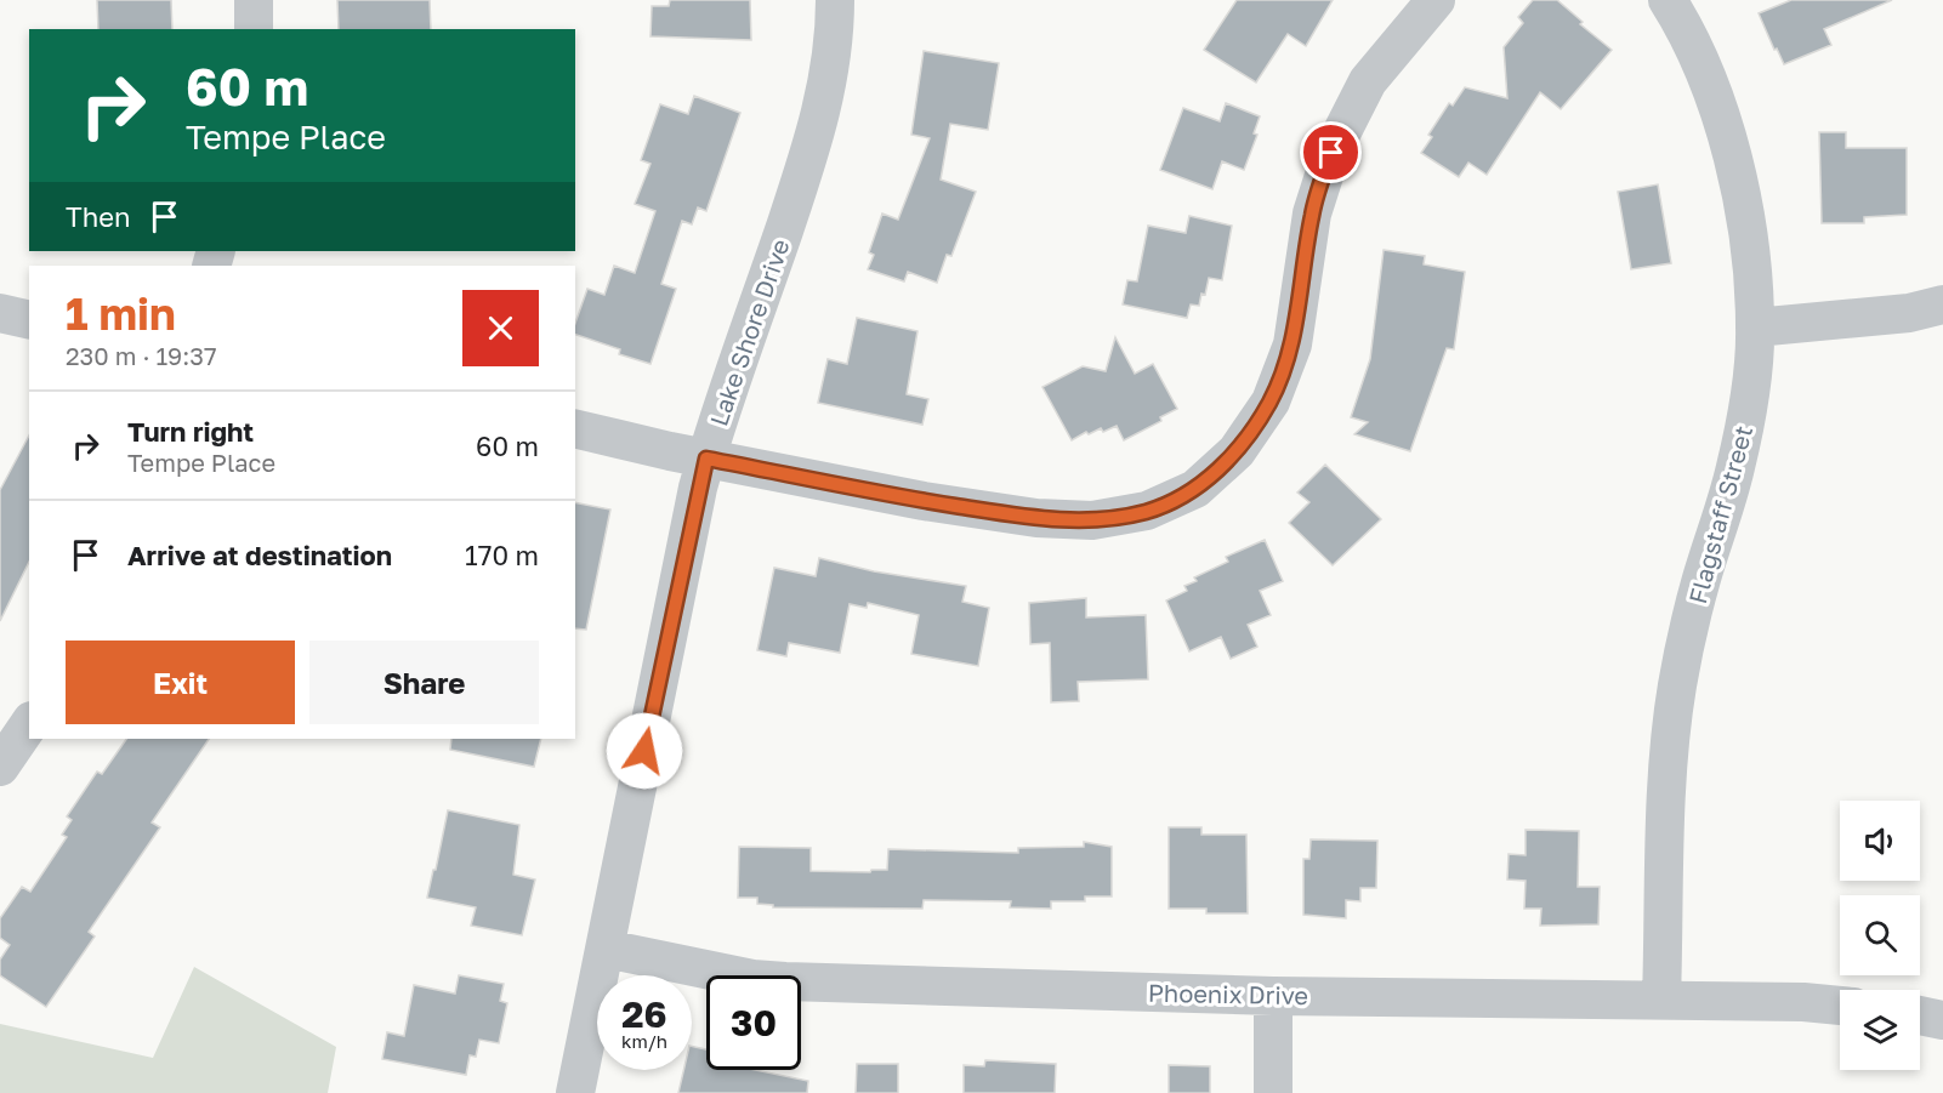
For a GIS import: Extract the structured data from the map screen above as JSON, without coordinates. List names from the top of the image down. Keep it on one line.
{"streets":{"street":["Lake Shore Drive","Flagstaff Street","Phoenix Drive"]},"crossings":[["Lake Shore Drive","Phoenix Drive"],["Flagstaff Street","Phoenix Drive"]],"page":{"turn":["60 m","Tempe Place"],"then":"Then","heading":["1 min","230 m · 19:37"],"list":[{"name":"Turn right","note":"Tempe Place","value":"60 m"},{"name":"Arrive at destination","value":"170 m"}],"buttons":["Exit","Share"],"speed":"26 km/h","limit":"30"}}
